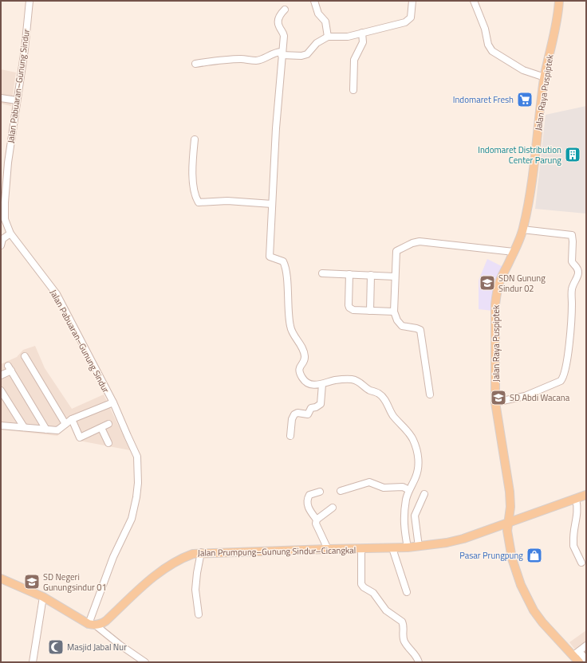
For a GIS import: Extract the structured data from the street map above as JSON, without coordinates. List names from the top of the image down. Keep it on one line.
{"streets":{"main road":["Jalan Raya Puspiptek","Jalan Prumpung–Gunung Sindur–Cicangkal"],"street":["Jalan Pabuaran–Gunung Sindur"]},"crossings":[["Jalan Pabuaran–Gunung Sindur","Jalan Prumpung–Gunung Sindur–Cicangkal"],["Jalan Raya Puspiptek","Jalan Prumpung–Gunung Sindur–Cicangkal"]],"places":{"supermarket":["Indomaret Fresh"],"building":["Indomaret Distribution Center Parung"],"school or university":["SDN Gunung Sindur 02","SD Abdi Wacana","SD Negeri Gunungsindur 01"],"shop":["Pasar Prungpung"],"mosque":["Masjid Jabal Nur"]}}
